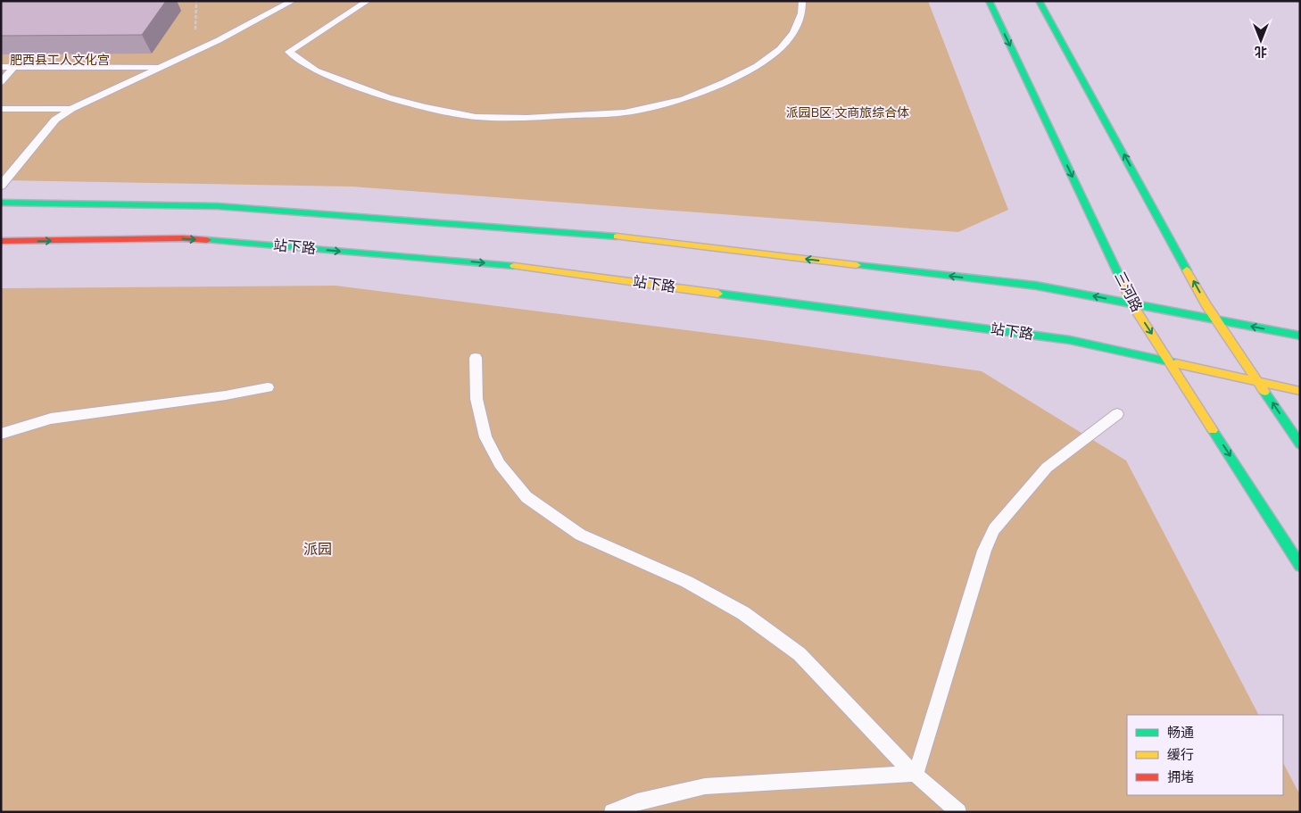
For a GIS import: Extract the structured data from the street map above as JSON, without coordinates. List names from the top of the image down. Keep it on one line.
{"streets":{"main road":["站下路","三河路"]},"crossings":[["站下路","三河路"]],"parks":["肥西县工人文化宫","派园B区·文商旅综合体","派园"],"legend":["畅通","缓行","拥堵"],"north":"bottom"}
